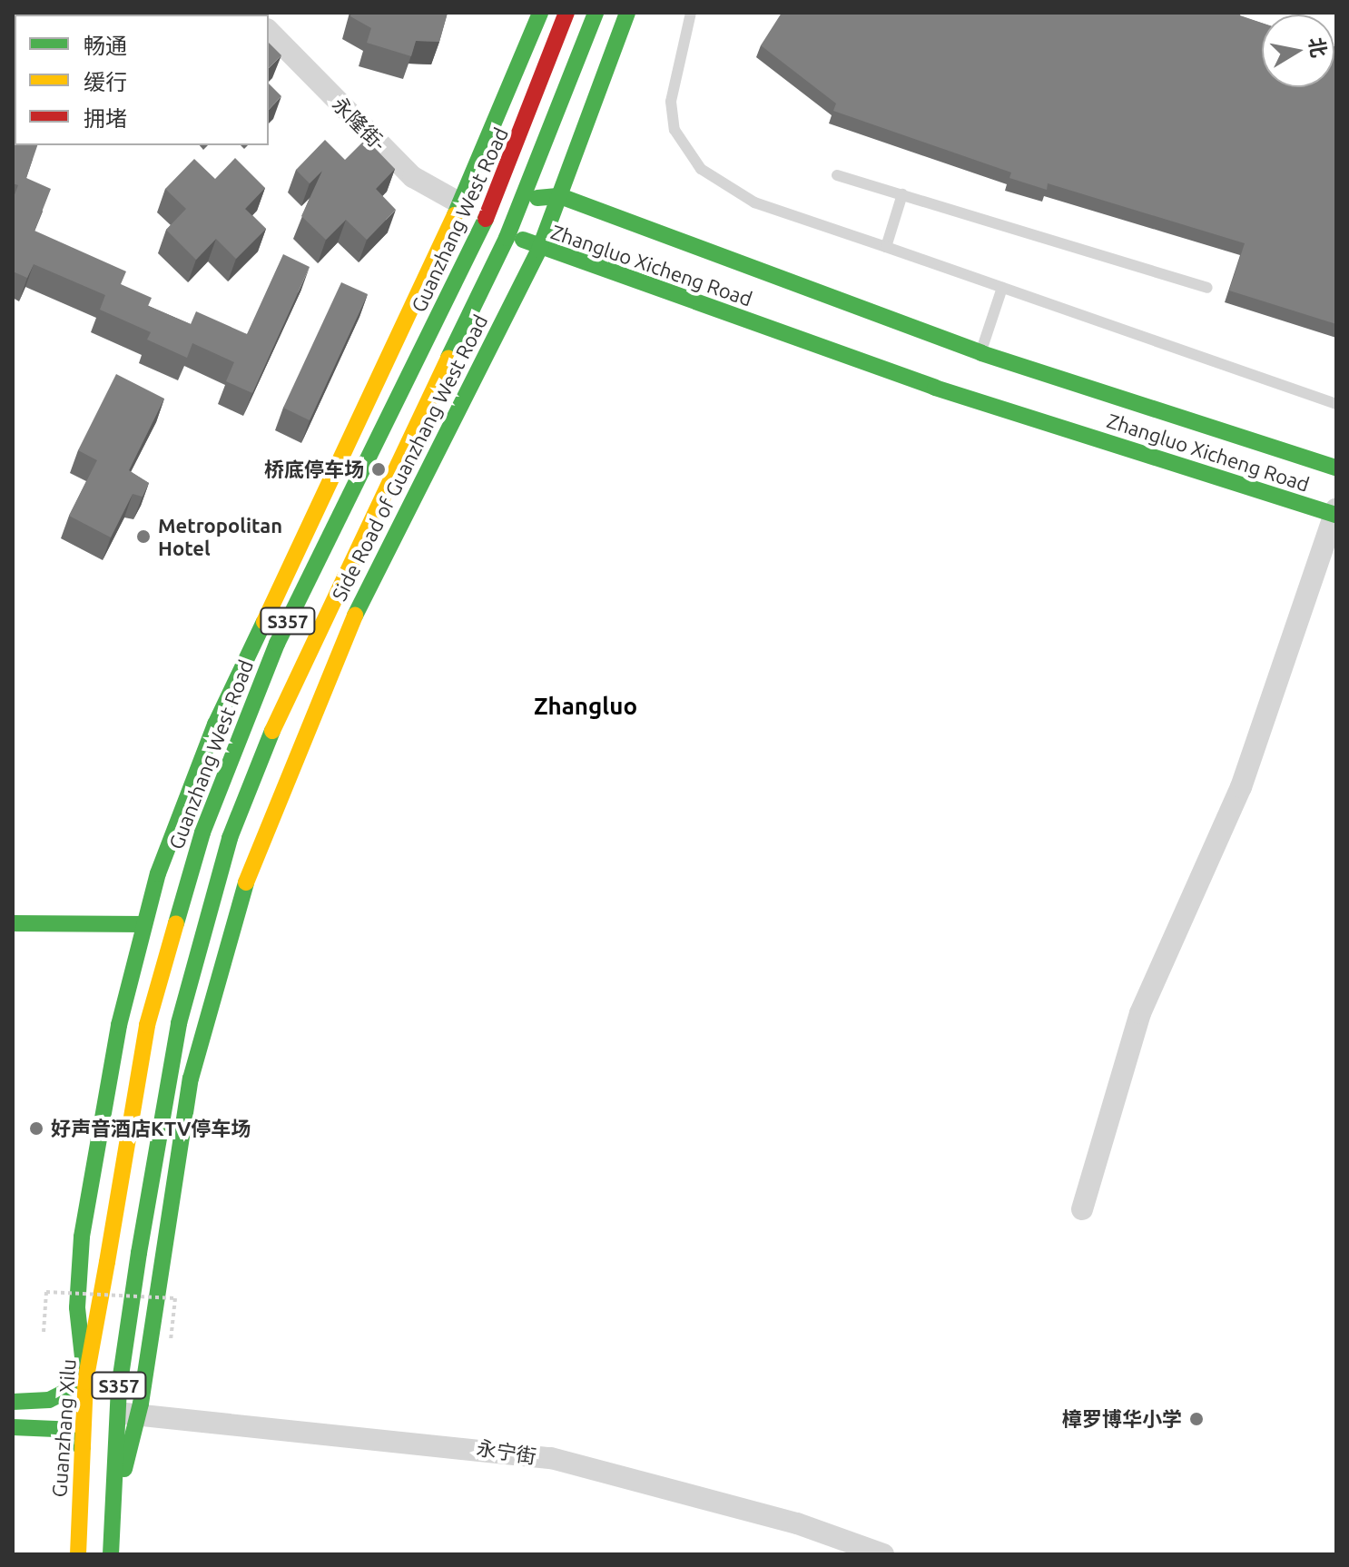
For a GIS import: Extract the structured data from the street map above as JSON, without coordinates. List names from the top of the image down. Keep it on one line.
{"streets":{"main road":["Guanzhang West Road","Zhangluo Xicheng Road","Side Road of Guanzhang West Road","S357","Guanzhang Xilu"],"street":["永隆街-","永宁街"]},"crossings":[["永隆街-","Zhangluo Xicheng Road"],["Guanzhang West Road","Guanzhang Xilu"],["Zhangluo Xicheng Road","Side Road of Guanzhang West Road"],["Side Road of Guanzhang West Road","S357"],["Side Road of Guanzhang West Road","永宁街"],["S357","永宁街"]],"districts":["Zhangluo"],"places":["桥底停车场","Metropolitan Hotel","好声音酒店KTV停车场","樟罗博华小学"],"legend":["畅通","缓行","拥堵"],"north":"right"}
